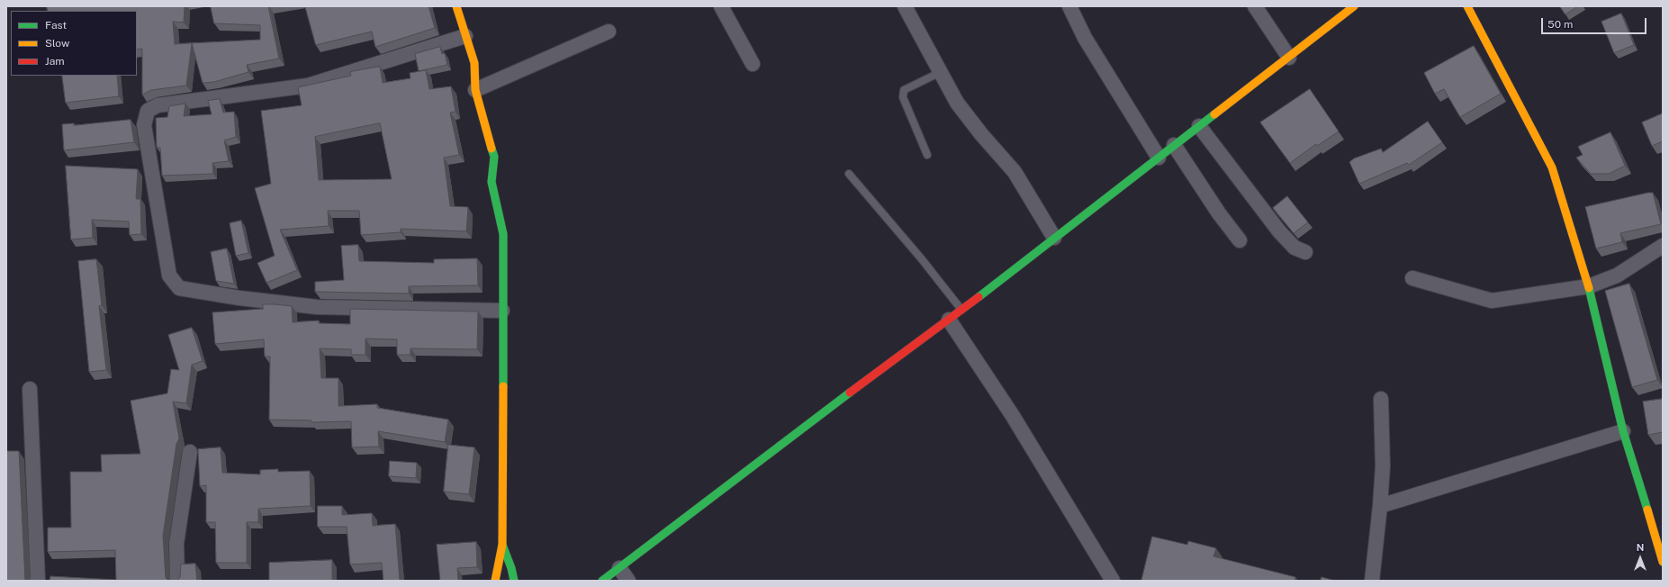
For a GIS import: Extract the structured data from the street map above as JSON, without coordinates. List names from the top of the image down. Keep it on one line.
{"legend":["Fast","Slow","Jam"],"scale_bar":"50 m","north":"top"}
